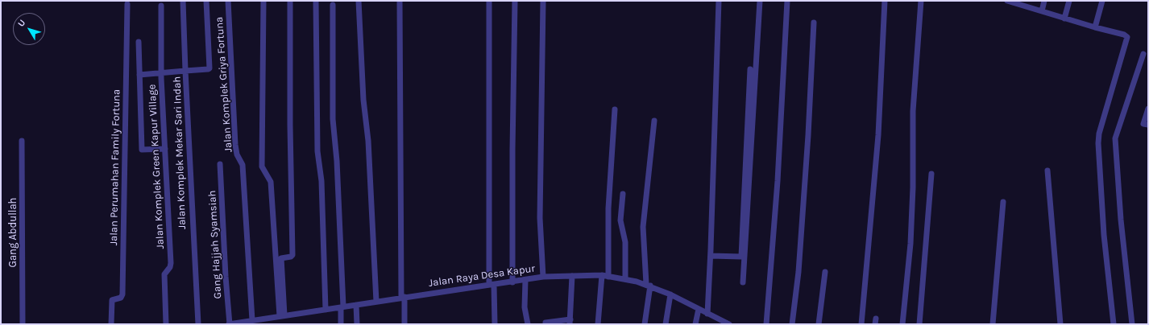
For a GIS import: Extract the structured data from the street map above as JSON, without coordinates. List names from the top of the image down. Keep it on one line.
{"streets":{"street":["Jalan Komplek Griya Fortuna","Jalan Komplek Mekar Sari Indah","Jalan Komplek Green Kapur Village","Jalan Perumahan Family Fortuna","Gang Abdullah","Gang Hajjah Syamsiah","Jalan Raya Desa Kapur"]},"crossings":[["Jalan Komplek Griya Fortuna","Jalan Raya Desa Kapur"],["Gang Hajjah Syamsiah","Jalan Raya Desa Kapur"]],"north":"top left"}
